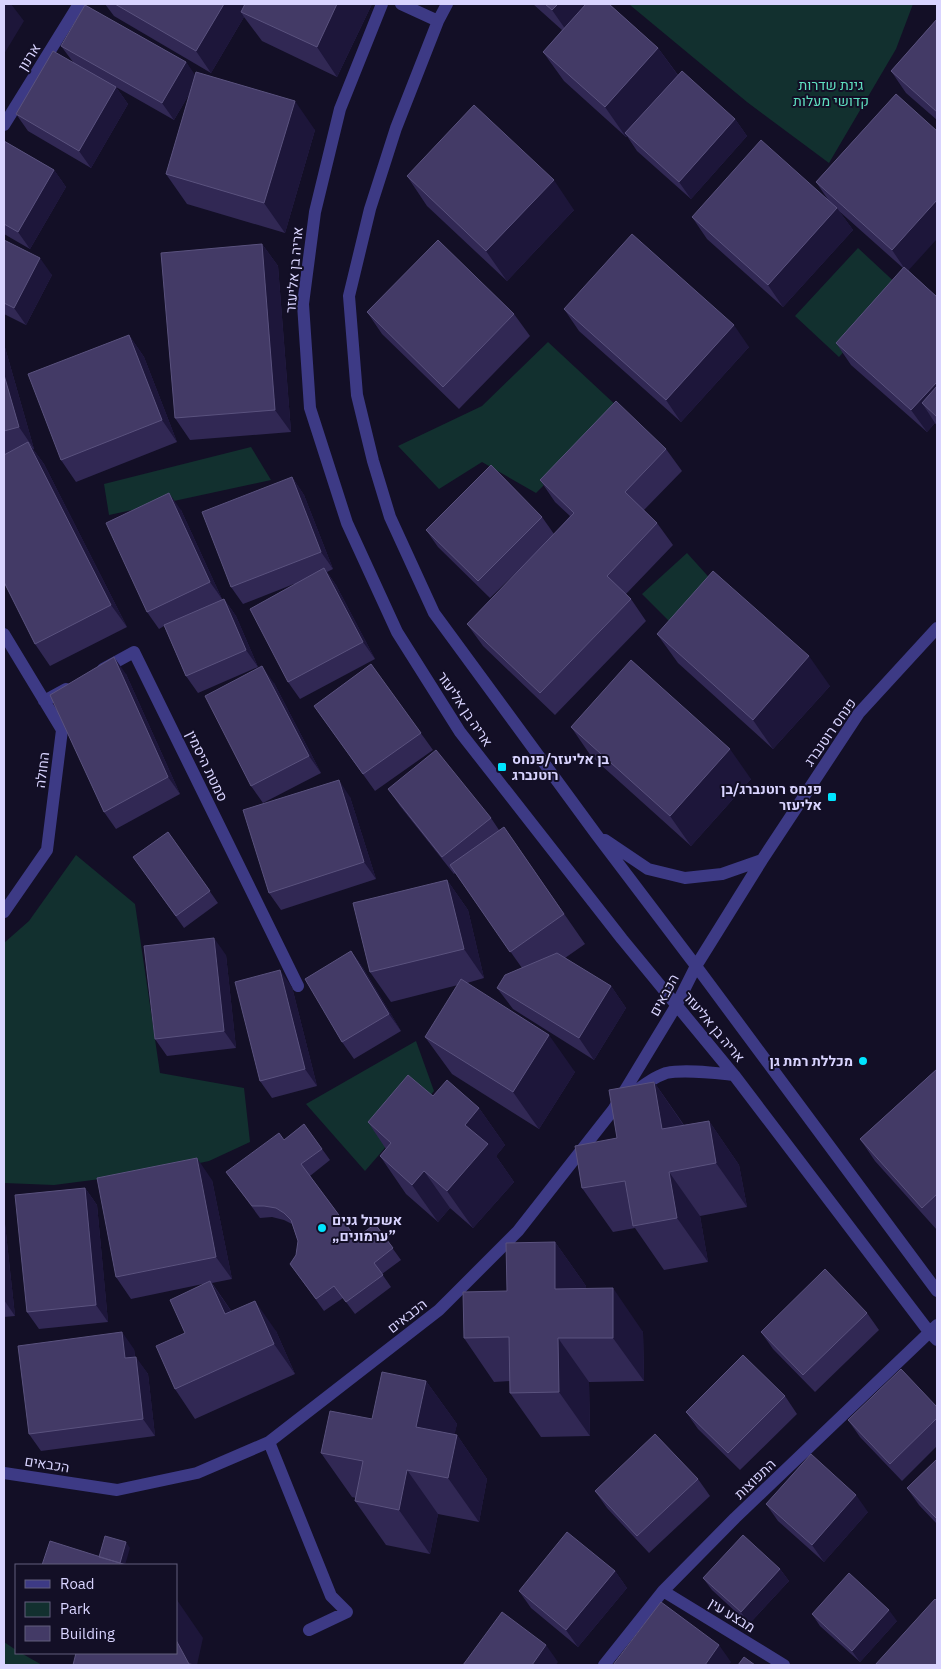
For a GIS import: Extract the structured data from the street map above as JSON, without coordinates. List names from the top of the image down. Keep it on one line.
{"streets":{"street":["ארנון","אריה בן אליעזר","פנחס רוטנברג","סמטת היסמין","החולה","הכבאים","התפוצות","מבצע עין"]},"crossings":[["אריה בן אליעזר","פנחס רוטנברג"],["אריה בן אליעזר","הכבאים"],["אריה בן אליעזר","התפוצות"],["פנחס רוטנברג","הכבאים"],["התפוצות","מבצע עין"]],"parks":["גינת שדרות קדושי מעלות"],"places":{"transit":["בן אליעזר/פנחס רוטנברג","פנחס רוטנברג/בן אליעזר"],"other":["מכללת רמת גן","אשכול גנים „ערמונים”"]},"legend":["Road","Park","Building"]}
